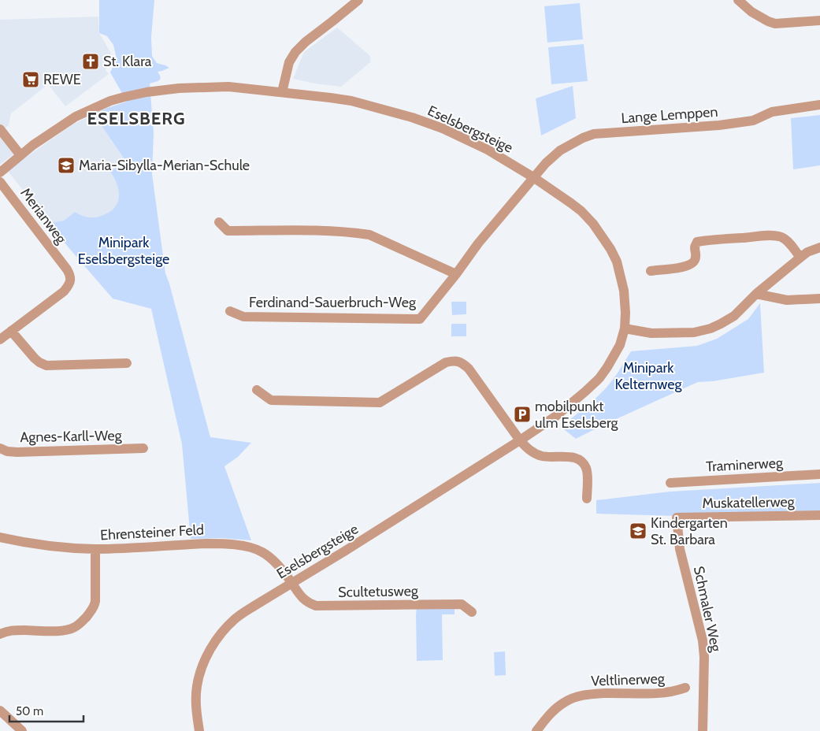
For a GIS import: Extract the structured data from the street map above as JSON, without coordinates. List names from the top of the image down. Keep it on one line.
{"streets":{"street":["Lange Lemppen","Eselsbergsteige","Merianweg","Ferdinand-Sauerbruch-Weg","Agnes-Karll-Weg","Traminerweg","Muskatellerweg","Ehrensteiner Feld","Scultetusweg","Schmaler Weg","Veltlinerweg"]},"crossings":[["Lange Lemppen","Eselsbergsteige"],["Lange Lemppen","Ferdinand-Sauerbruch-Weg"],["Eselsbergsteige","Ferdinand-Sauerbruch-Weg"],["Eselsbergsteige","Ehrensteiner Feld"],["Eselsbergsteige","Scultetusweg"],["Muskatellerweg","Schmaler Weg"],["Ehrensteiner Feld","Scultetusweg"]],"districts":["ESELSBERG"],"parks":["Minipark Eselsbergsteige","Minipark Kelternweg"],"places":{"church":["St. Klara"],"supermarket":["REWE"],"school or university":["Maria-Sibylla-Merian-Schule","Kindergarten St. Barbara"],"parking":["mobilpunkt ulm Eselsberg"]},"scale_bar":"50 m"}
